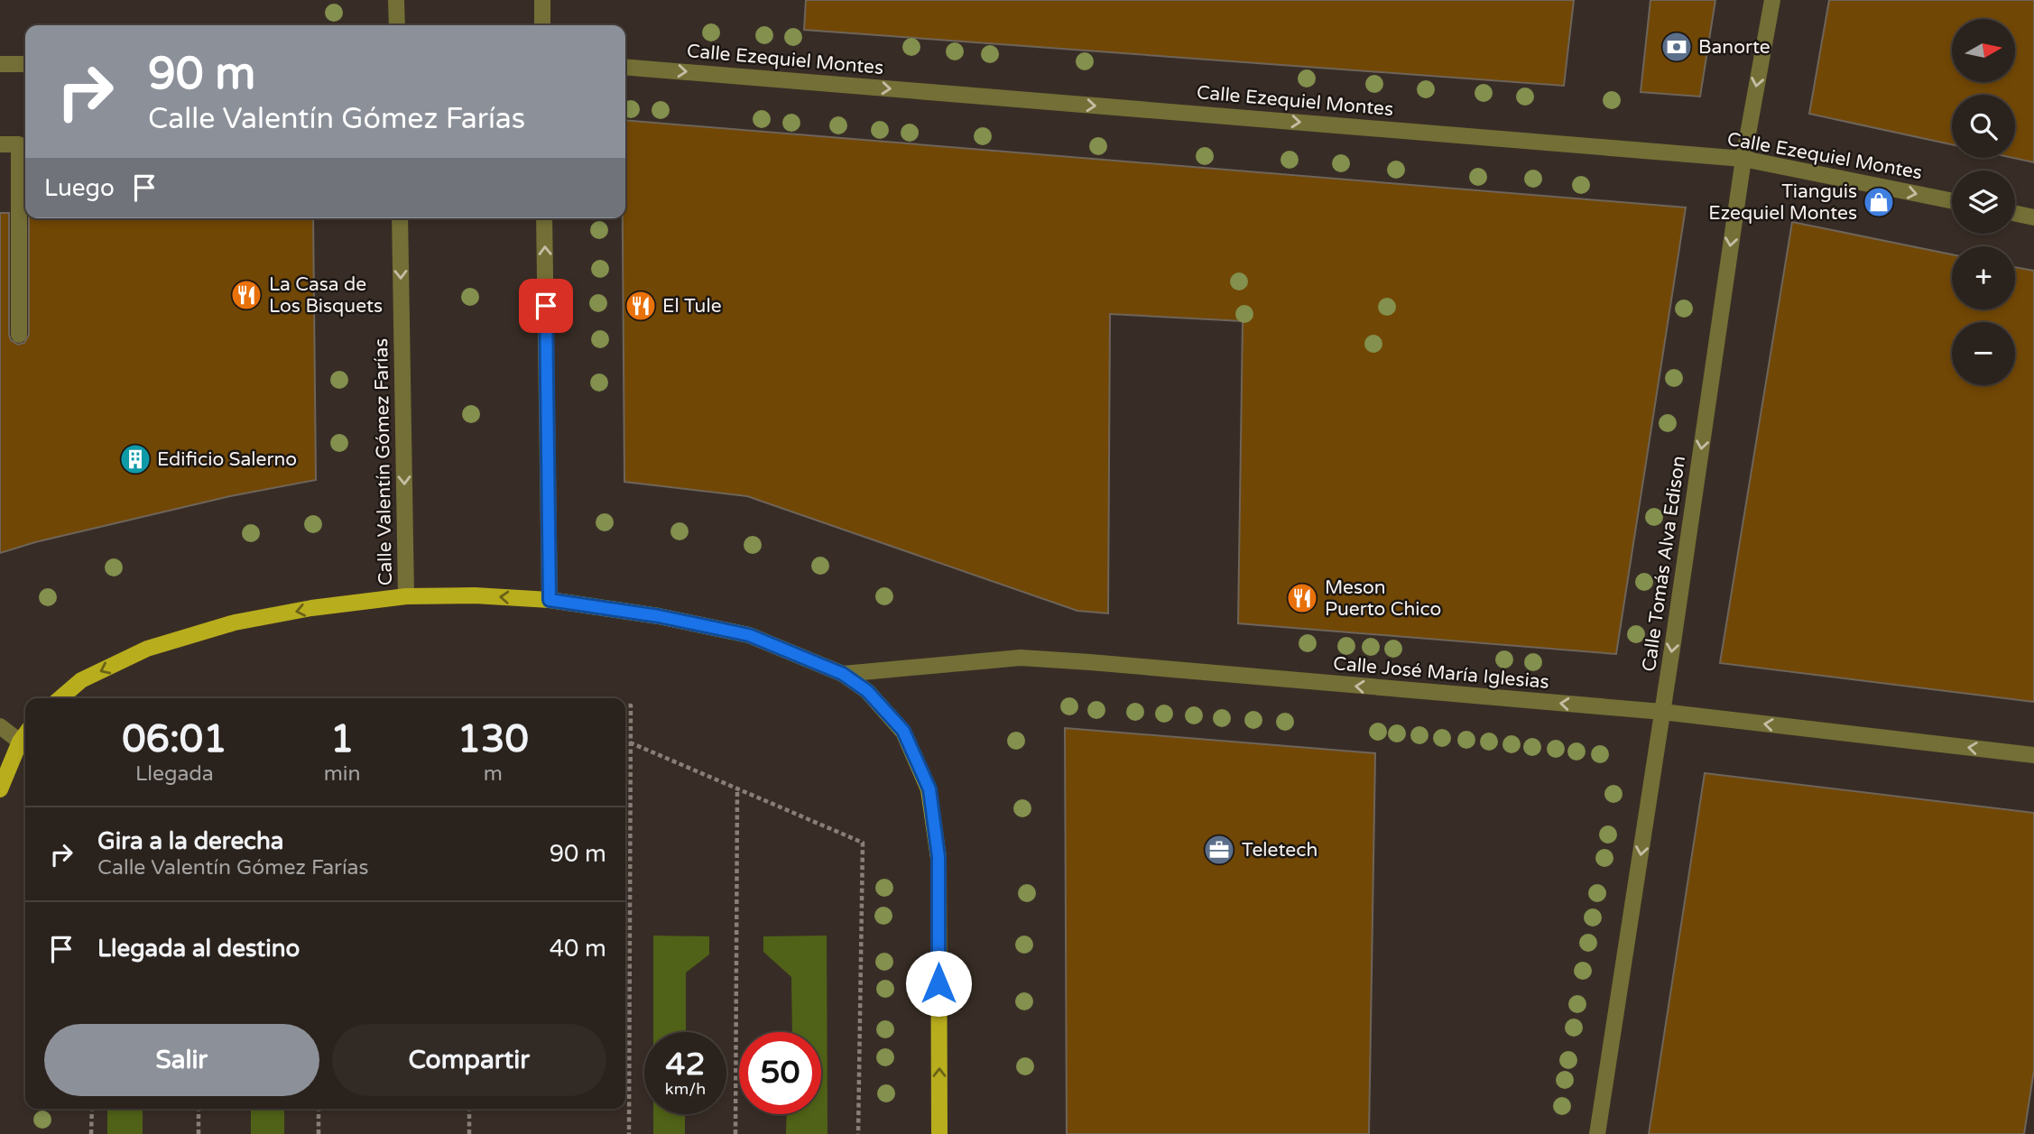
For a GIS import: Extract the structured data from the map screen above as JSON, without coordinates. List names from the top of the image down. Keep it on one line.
{"streets":{"street":["Calle Ezequiel Montes","Calle Valentín Gómez Farías","Calle Tomás Alva Edison","Calle José María Iglesias"]},"crossings":[["Calle Ezequiel Montes","Calle Tomás Alva Edison"],["Calle Tomás Alva Edison","Calle José María Iglesias"]],"one_way":["Calle Ezequiel Montes","Calle Valentín Gómez Farías","Calle Tomás Alva Edison","Calle José María Iglesias"],"places":{"bank":["Banorte"],"shop":["Tianguis Ezequiel Montes"],"restaurant":["La Casa de Los Bisquets","El Tule","Meson Puerto Chico"],"building":["Edificio Salerno"],"office":["Teletech"]},"north":"right","page":{"map_buttons":["+","−"],"turn":["90 m","Calle Valentín Gómez Farías"],"then":"Luego","eta":["06:01","Llegada","1","min","130","m"],"list":[{"name":"Gira a la derecha","note":"Calle Valentín Gómez Farías","value":"90 m"},{"name":"Llegada al destino","value":"40 m"}],"buttons":["Salir","Compartir"],"speed":"42 km/h","limit":"50"}}
